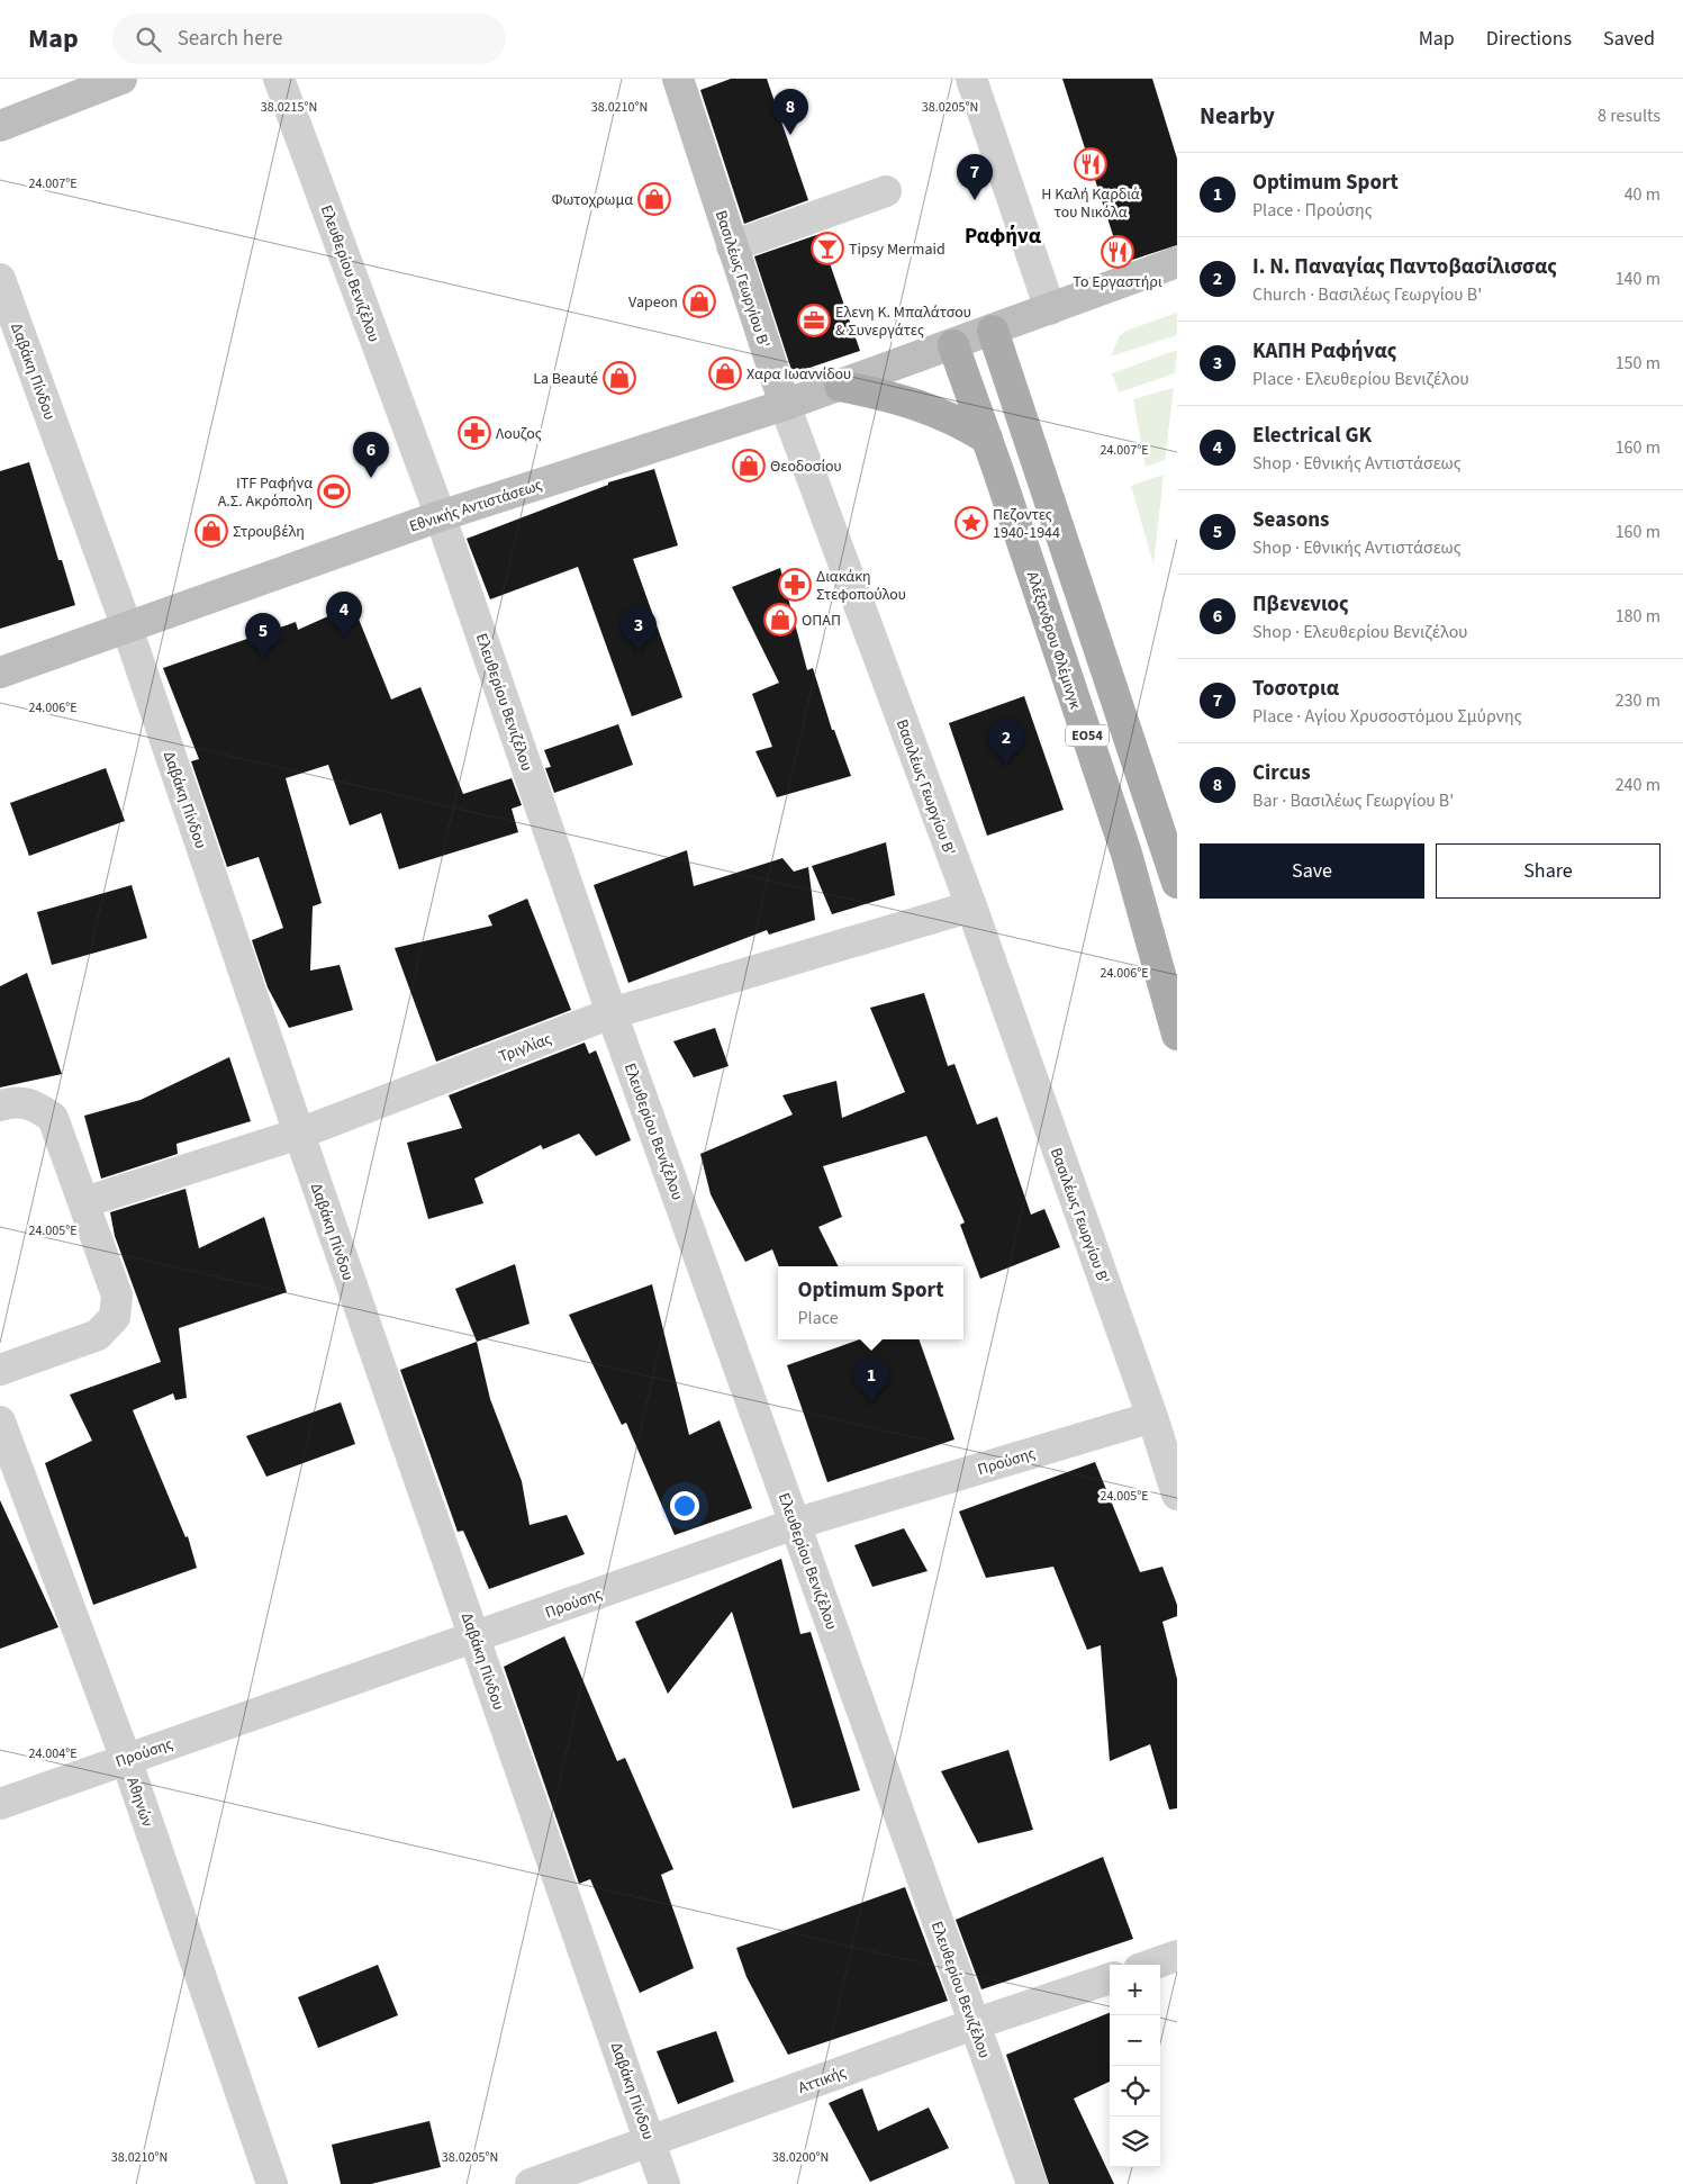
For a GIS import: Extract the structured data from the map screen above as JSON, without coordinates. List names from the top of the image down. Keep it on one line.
{"streets":{"main road":["Αλέξανδρου Φλέμινγκ","ΕΟ54"],"street":["Ελευθερίου Βενιζέλου","Βασιλέως Γεωργίου Β'","Δαβάκη Πίνδου","Εθνικής Αντιστάσεως","Τριγλίας","Προύσης","Αθηνών","Αττικής"]},"crossings":[["Ελευθερίου Βενιζέλου","Εθνικής Αντιστάσεως"],["Ελευθερίου Βενιζέλου","Τριγλίας"],["Ελευθερίου Βενιζέλου","Προύσης"],["Ελευθερίου Βενιζέλου","Αττικής"],["Βασιλέως Γεωργίου Β'","Εθνικής Αντιστάσεως"],["Βασιλέως Γεωργίου Β'","Τριγλίας"],["Βασιλέως Γεωργίου Β'","Προύσης"],["Δαβάκη Πίνδου","Εθνικής Αντιστάσεως"],["Δαβάκη Πίνδου","Τριγλίας"],["Δαβάκη Πίνδου","Προύσης"],["Δαβάκη Πίνδου","Αττικής"],["Εθνικής Αντιστάσεως","Αλέξανδρου Φλέμινγκ"],["Εθνικής Αντιστάσεως","ΕΟ54"],["Προύσης","Αθηνών"]],"districts":["Ραφήνα"],"places":{"restaurant":["Η Καλή Καρδιά του Νικόλα","Το Εργαστήρι"],"shop":["Φωτοχρωμα","Vapeon","Χαρα Ιωαννίδου","La Beauté","Θεοδοσίου","Στρουβέλη","ΟΠΑΠ"],"bar":["Tipsy Mermaid"],"office":["Ελενη Κ. Μπαλάτσου & Συνεργάτες"],"pharmacy":["Λουζος","Διακάκη Στεφοπούλου"],"sports":["ITF Ραφήνα Α.Σ. Ακρόπολη"],"place":["Πεζοντες 1940-1944"]},"page":{"header":"Map","search":"Search here","nav":["Map","Directions","Saved"],"heading":["Nearby","8 results"],"pins":["8","7","6","4","3","5","2","1"],"list":[{"mark":"1","name":"Optimum Sport","note":"Place · Προύσης","value":"40 m"},{"mark":"2","name":"Ι. Ν. Παναγίας Παντοβασίλισσας","note":"Church · Βασιλέως Γεωργίου Β'","value":"140 m"},{"mark":"3","name":"ΚΑΠΗ Ραφήνας","note":"Place · Ελευθερίου Βενιζέλου","value":"150 m"},{"mark":"4","name":"Electrical GK","note":"Shop · Εθνικής Αντιστάσεως","value":"160 m"},{"mark":"5","name":"Seasons","note":"Shop · Εθνικής Αντιστάσεως","value":"160 m"},{"mark":"6","name":"Πβενενιος","note":"Shop · Ελευθερίου Βενιζέλου","value":"180 m"},{"mark":"7","name":"Τοσοτρια","note":"Place · Αγίου Χρυσοστόμου Σμύρνης","value":"230 m"},{"mark":"8","name":"Circus","note":"Bar · Βασιλέως Γεωργίου Β'","value":"240 m"}],"buttons":["Save","Share"],"popup":["Optimum Sport","Place"],"map_buttons":["+","−"]},"coordinates":["38.0215°N","38.0210°N","38.0205°N","24.007°E","24.006°E","24.005°E","24.004°E","38.0200°N"]}
